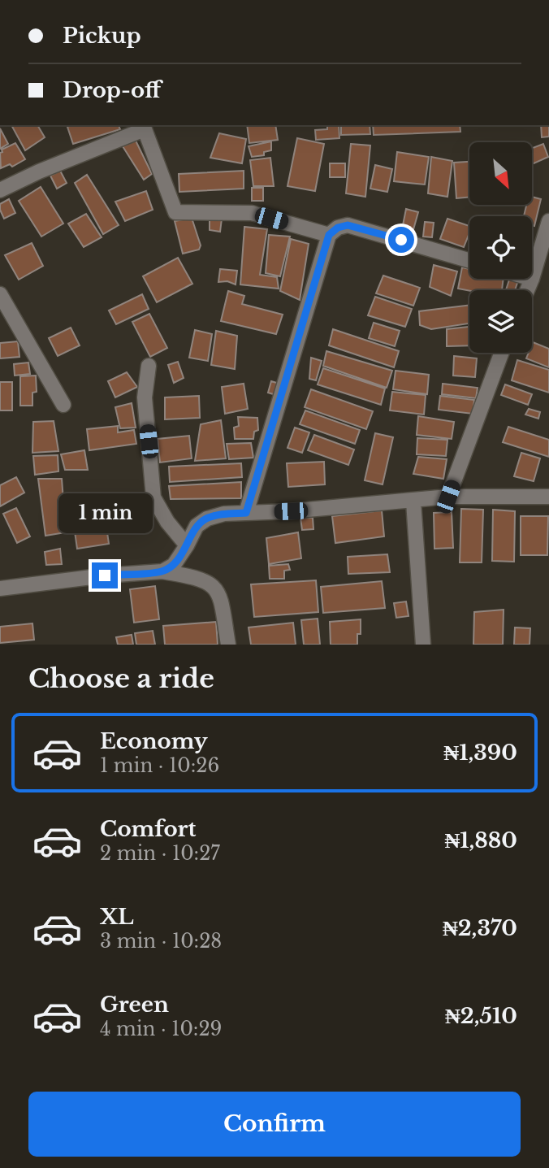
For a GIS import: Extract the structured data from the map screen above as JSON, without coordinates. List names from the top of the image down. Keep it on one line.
{"north":"bottom right","page":{"banner":["Pickup","Drop-off"],"bubble":"1 min","heading":"Choose a ride","list":[{"name":"Economy","note":"1 min · 10:26","value":"₦1,390"},{"name":"Comfort","note":"2 min · 10:27","value":"₦1,880"},{"name":"XL","note":"3 min · 10:28","value":"₦2,370"},{"name":"Green","note":"4 min · 10:29","value":"₦2,510"}],"buttons":"Confirm"}}
